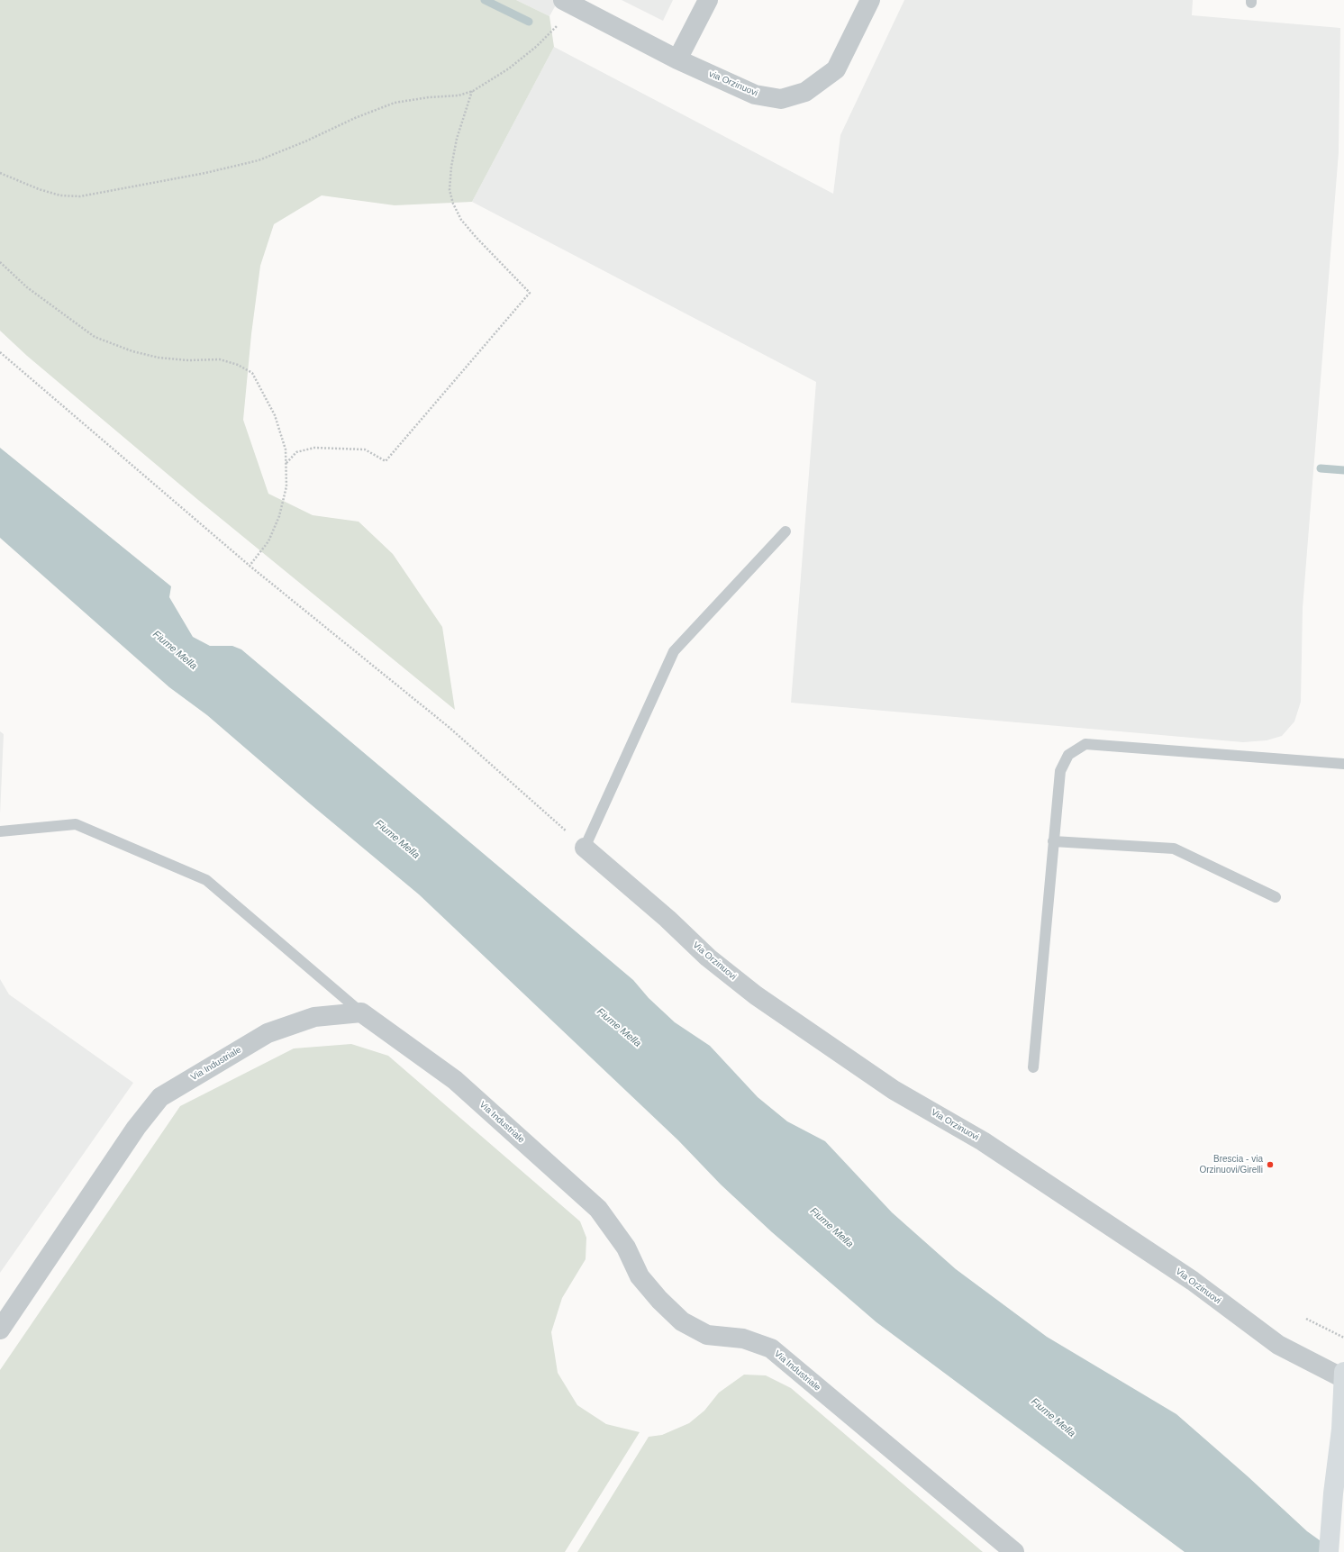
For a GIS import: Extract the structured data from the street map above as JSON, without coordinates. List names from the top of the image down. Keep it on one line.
{"streets":{"street":["via Orzinuovi","Via Orzinuovi","Via Industriale"]},"water":["Fiume Mella"],"places":["Brescia - via Orzinuovi/Girelli"]}
